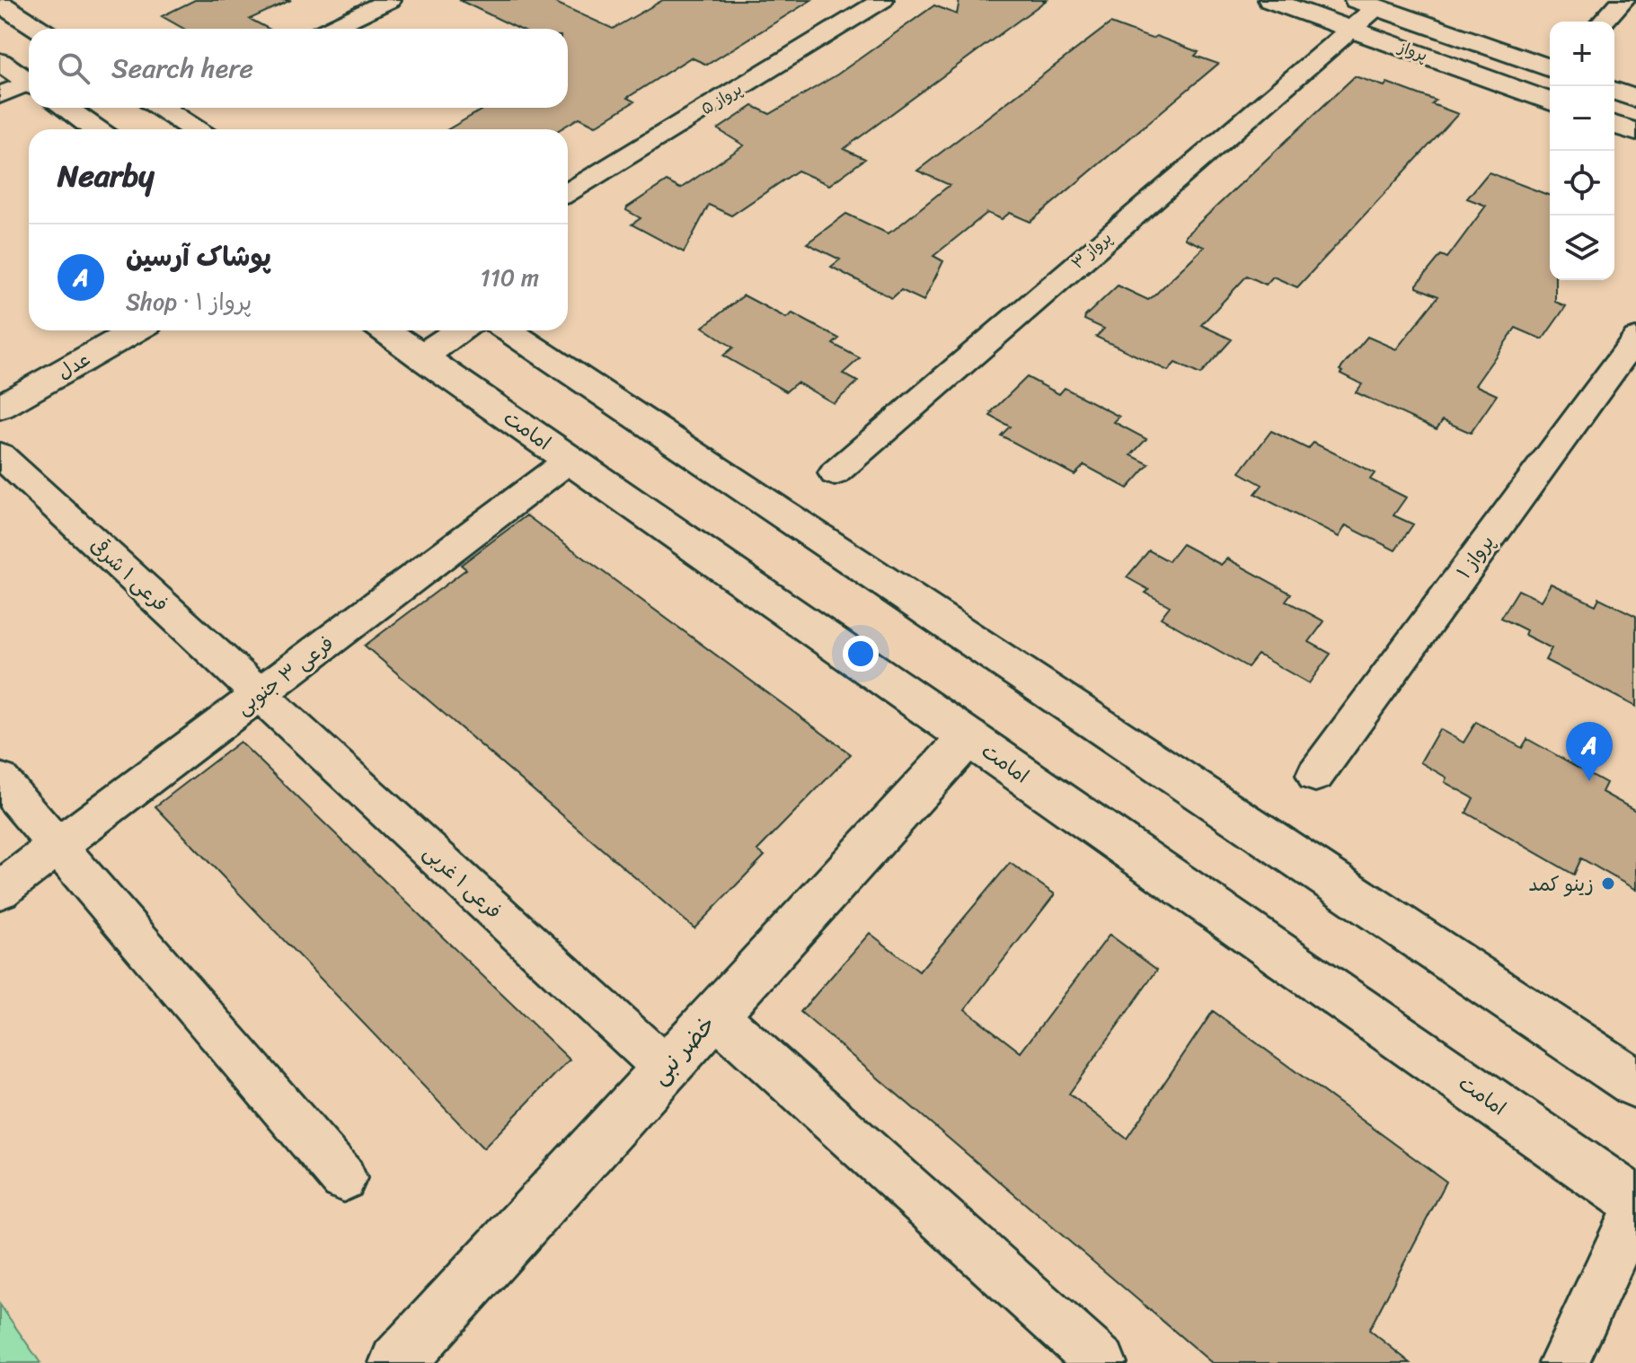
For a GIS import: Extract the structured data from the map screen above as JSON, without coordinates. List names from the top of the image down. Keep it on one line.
{"streets":{"main road":["پرواز","عدل","امامت","خضر نبی"],"street":["پرواز ۵","پرواز ۳","پرواز ۱","فرعی ۱ شرقی","فرعی ۳ جنوبی","فرعی ۱ غربی"]},"crossings":[["پرواز","پرواز ۳"],["امامت","فرعی ۳ جنوبی"],["امامت","خضر نبی"],["فرعی ۱ شرقی","فرعی ۳ جنوبی"],["فرعی ۱ شرقی","فرعی ۱ غربی"],["فرعی ۳ جنوبی","فرعی ۱ غربی"],["فرعی ۱ غربی","خضر نبی"]],"places":["زینو کمد"],"page":{"map_buttons":["+","−"],"search":"Search here","heading":"Nearby","list":[{"mark":"A","name":"پوشاک آرسین","note":"Shop · پرواز ۱","value":"110 m"}],"pins":"A"}}
